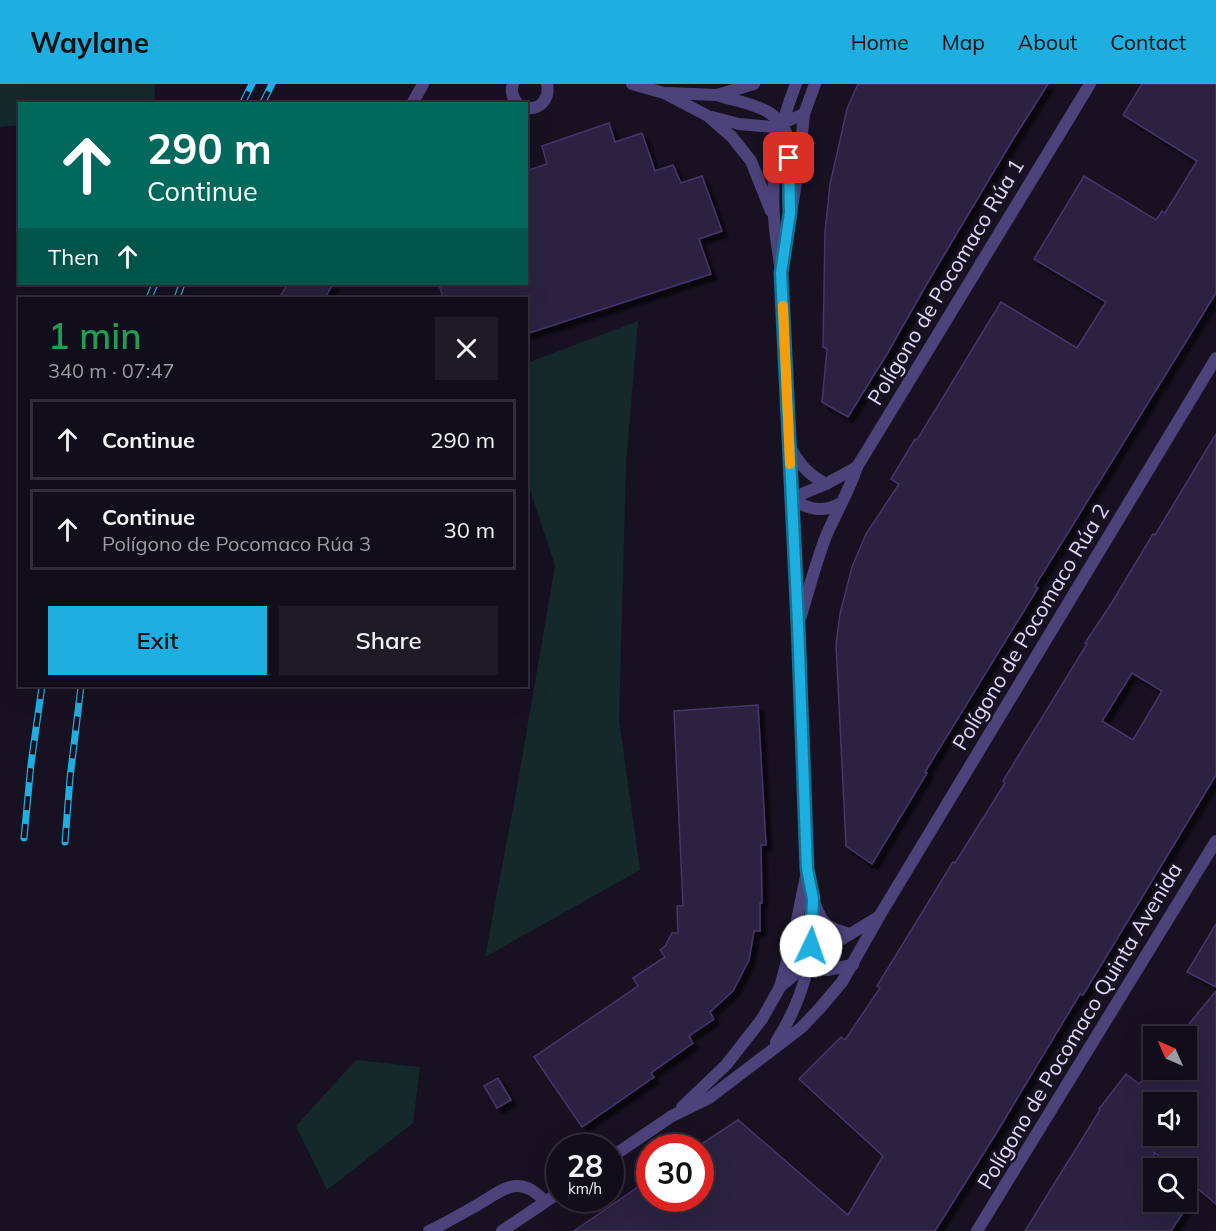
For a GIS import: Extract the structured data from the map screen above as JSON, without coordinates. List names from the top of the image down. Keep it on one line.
{"streets":{"street":["Polígono de Pocomaco Rúa 1","Polígono de Pocomaco Rúa 2","Polígono de Pocomaco Quinta Avenida"]},"north":"top left","page":{"header":"Waylane","nav":["Home","Map","About","Contact"],"turn":["290 m","Continue"],"then":"Then","heading":["1 min","340 m · 07:47"],"list":[{"name":"Continue","value":"290 m"},{"name":"Continue","note":"Polígono de Pocomaco Rúa 3","value":"30 m"}],"buttons":["Exit","Share"],"speed":"28 km/h","limit":"30"}}
